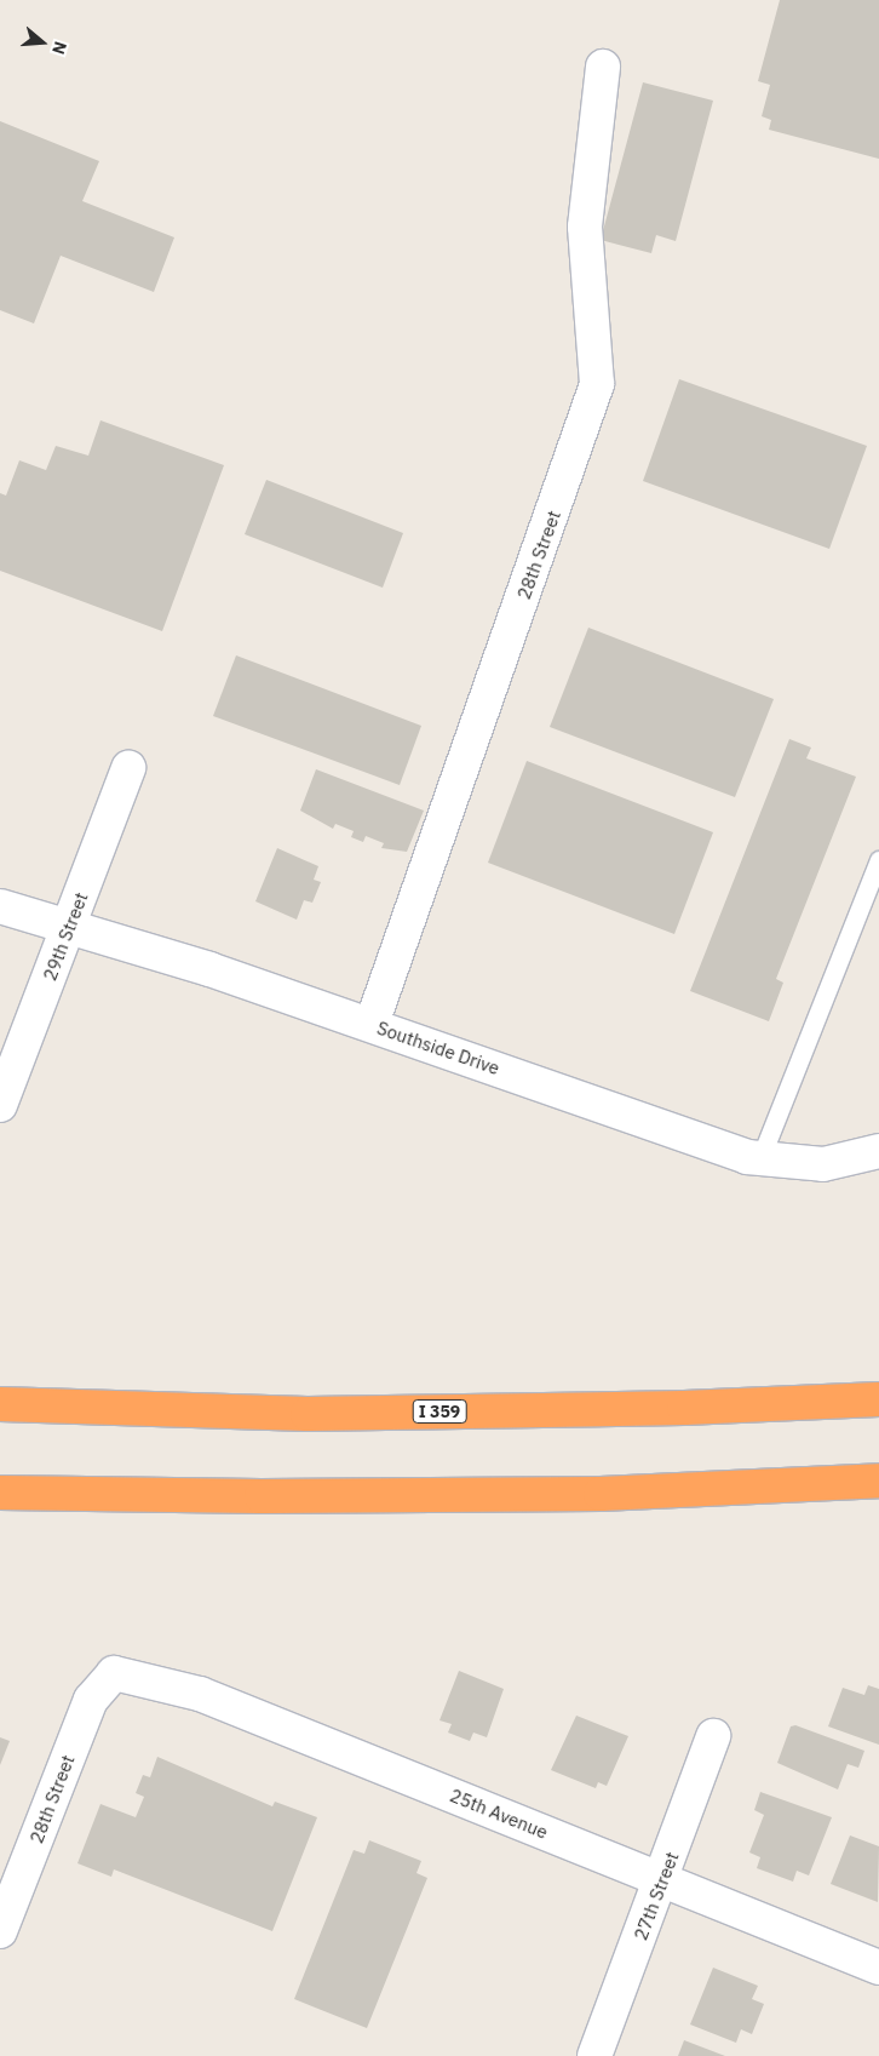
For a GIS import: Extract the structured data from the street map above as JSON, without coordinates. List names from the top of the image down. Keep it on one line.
{"streets":{"highway":["I 359"],"street":["28th Street","29th Street","Southside Drive","25th Avenue","27th Street"]},"crossings":[["28th Street","Southside Drive"],["28th Street","25th Avenue"],["29th Street","Southside Drive"],["25th Avenue","27th Street"]],"north":"right"}
